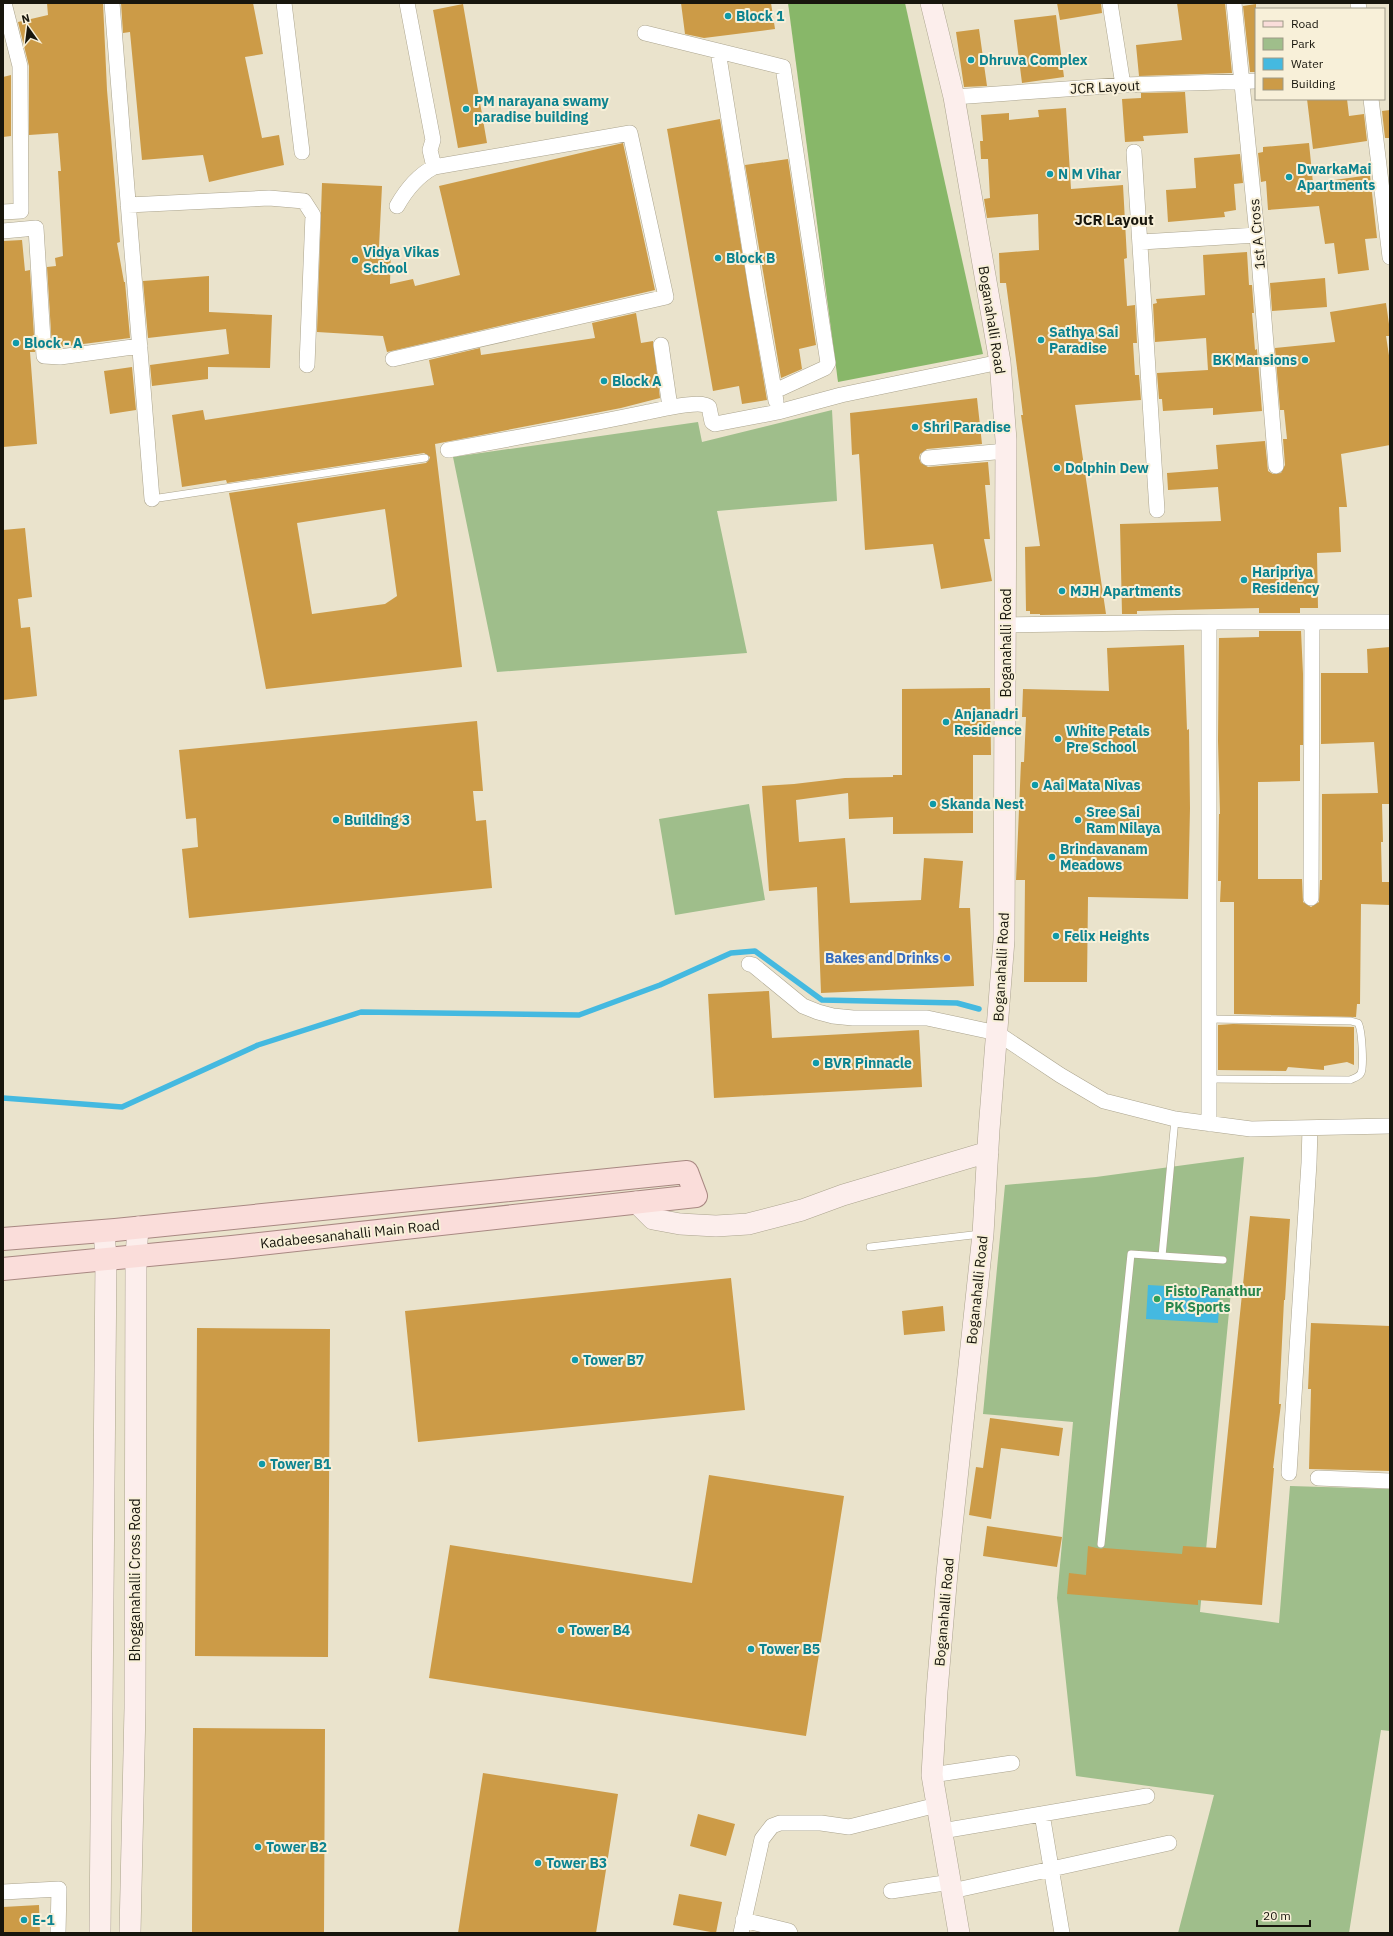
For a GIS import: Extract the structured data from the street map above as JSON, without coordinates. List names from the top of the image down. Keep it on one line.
{"streets":{"main road":["Kadabeesanahalli Main Road"],"street":["JCR Layout","1st A Cross","Boganahalli Road","Bhogganahalli Cross Road"]},"crossings":[["JCR Layout","1st A Cross"],["JCR Layout","Boganahalli Road"],["Kadabeesanahalli Main Road","Bhogganahalli Cross Road"]],"districts":["JCR Layout"],"places":["Block 1","Dhruva Complex","PM narayana swamy paradise building","N M Vihar","DwarkaMai Apartments","Block B","Vidya Vikas School","Sathya Sai Paradise","Block - A","BK Mansions","Block A","Shri Paradise","Dolphin Dew","Haripriya Residency","MJH Apartments","Anjanadri Residence","White Petals Pre School","Aai Mata Nivas","Skanda Nest","Building 3","Sree Sai Ram Nilaya","Brindavanam Meadows","Felix Heights","Bakes and Drinks","BVR Pinnacle","Fisto Panathur PK Sports","Tower B7","Tower B1","Tower B4","Tower B5","Tower B2","Tower B3","E-1"],"legend":["Road","Park","Water","Building"],"scale_bar":"20 m","north":"top"}
